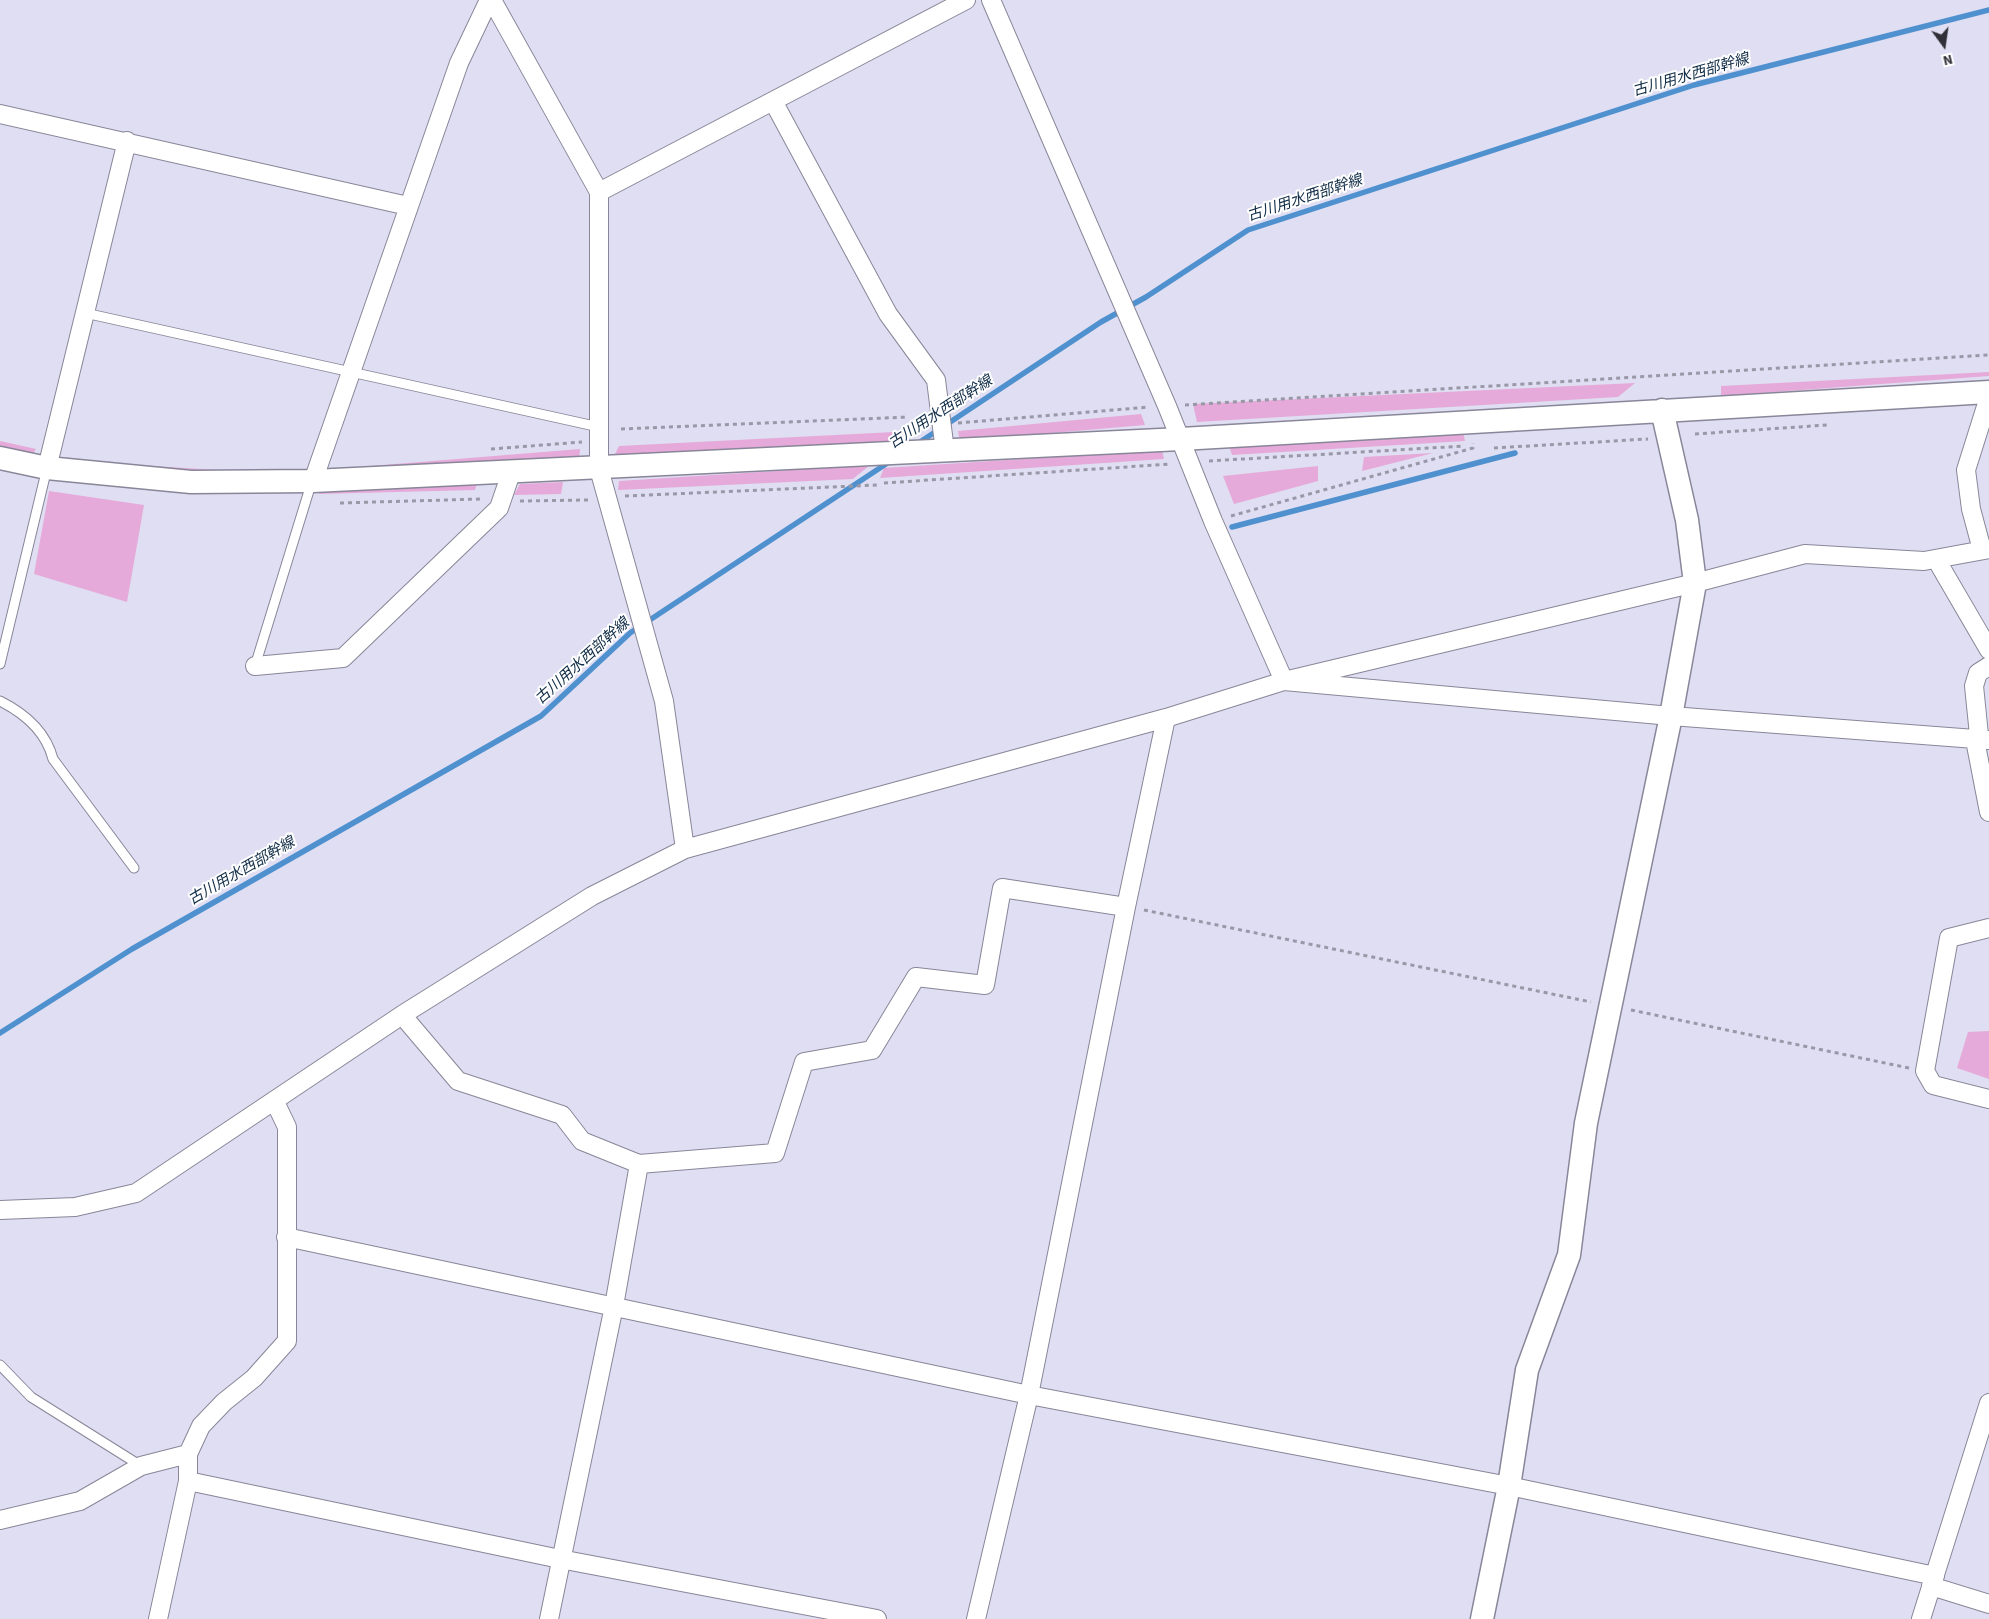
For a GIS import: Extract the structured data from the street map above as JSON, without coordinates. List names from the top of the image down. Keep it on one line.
{"water":["古川用水西部幹線"],"north":"bottom"}
